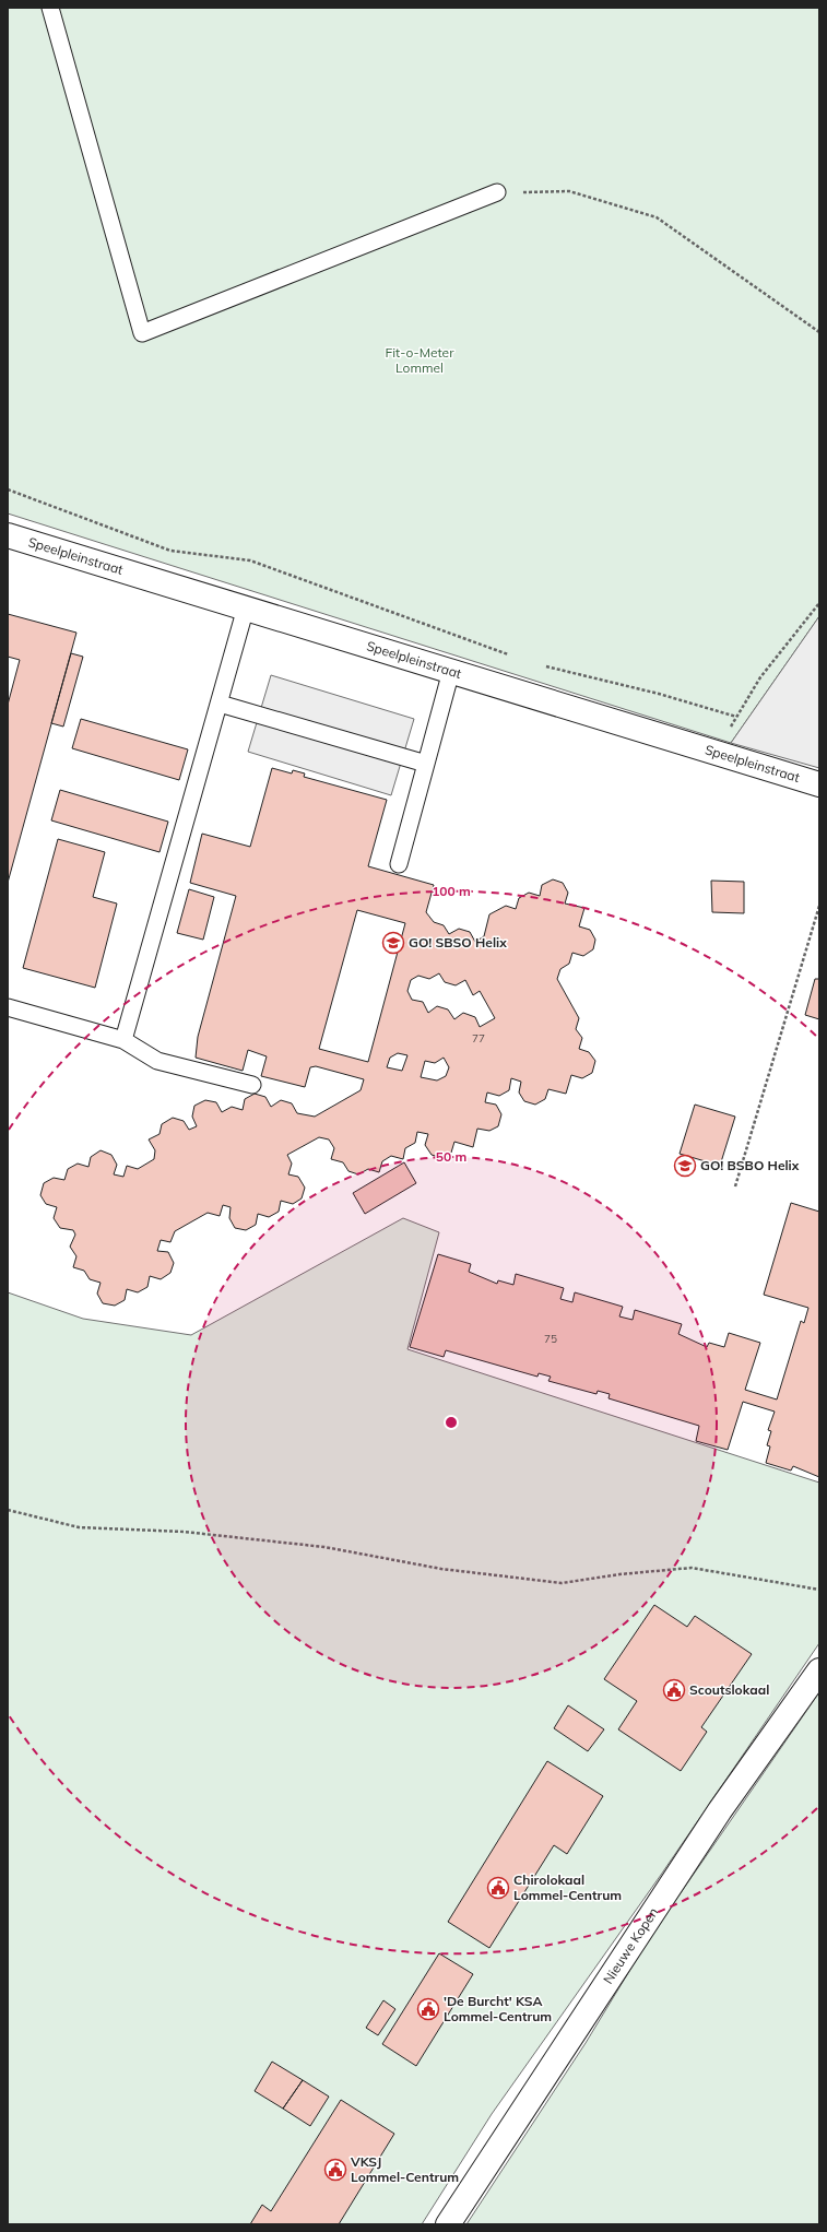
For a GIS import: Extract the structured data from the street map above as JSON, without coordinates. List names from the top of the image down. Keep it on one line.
{"streets":{"street":["Speelpleinstraat","Nieuwe Kopen"]},"parks":["Fit-o-Meter Lommel"],"places":{"school or university":["GO! SBSO Helix","GO! BSBO Helix"],"public building":["Scoutslokaal","Chirolokaal Lommel-Centrum","'De Burcht' KSA Lommel-Centrum","VKSJ Lommel-Centrum"]},"house_numbers":["77","75"],"rings":["100 m","50 m"]}
